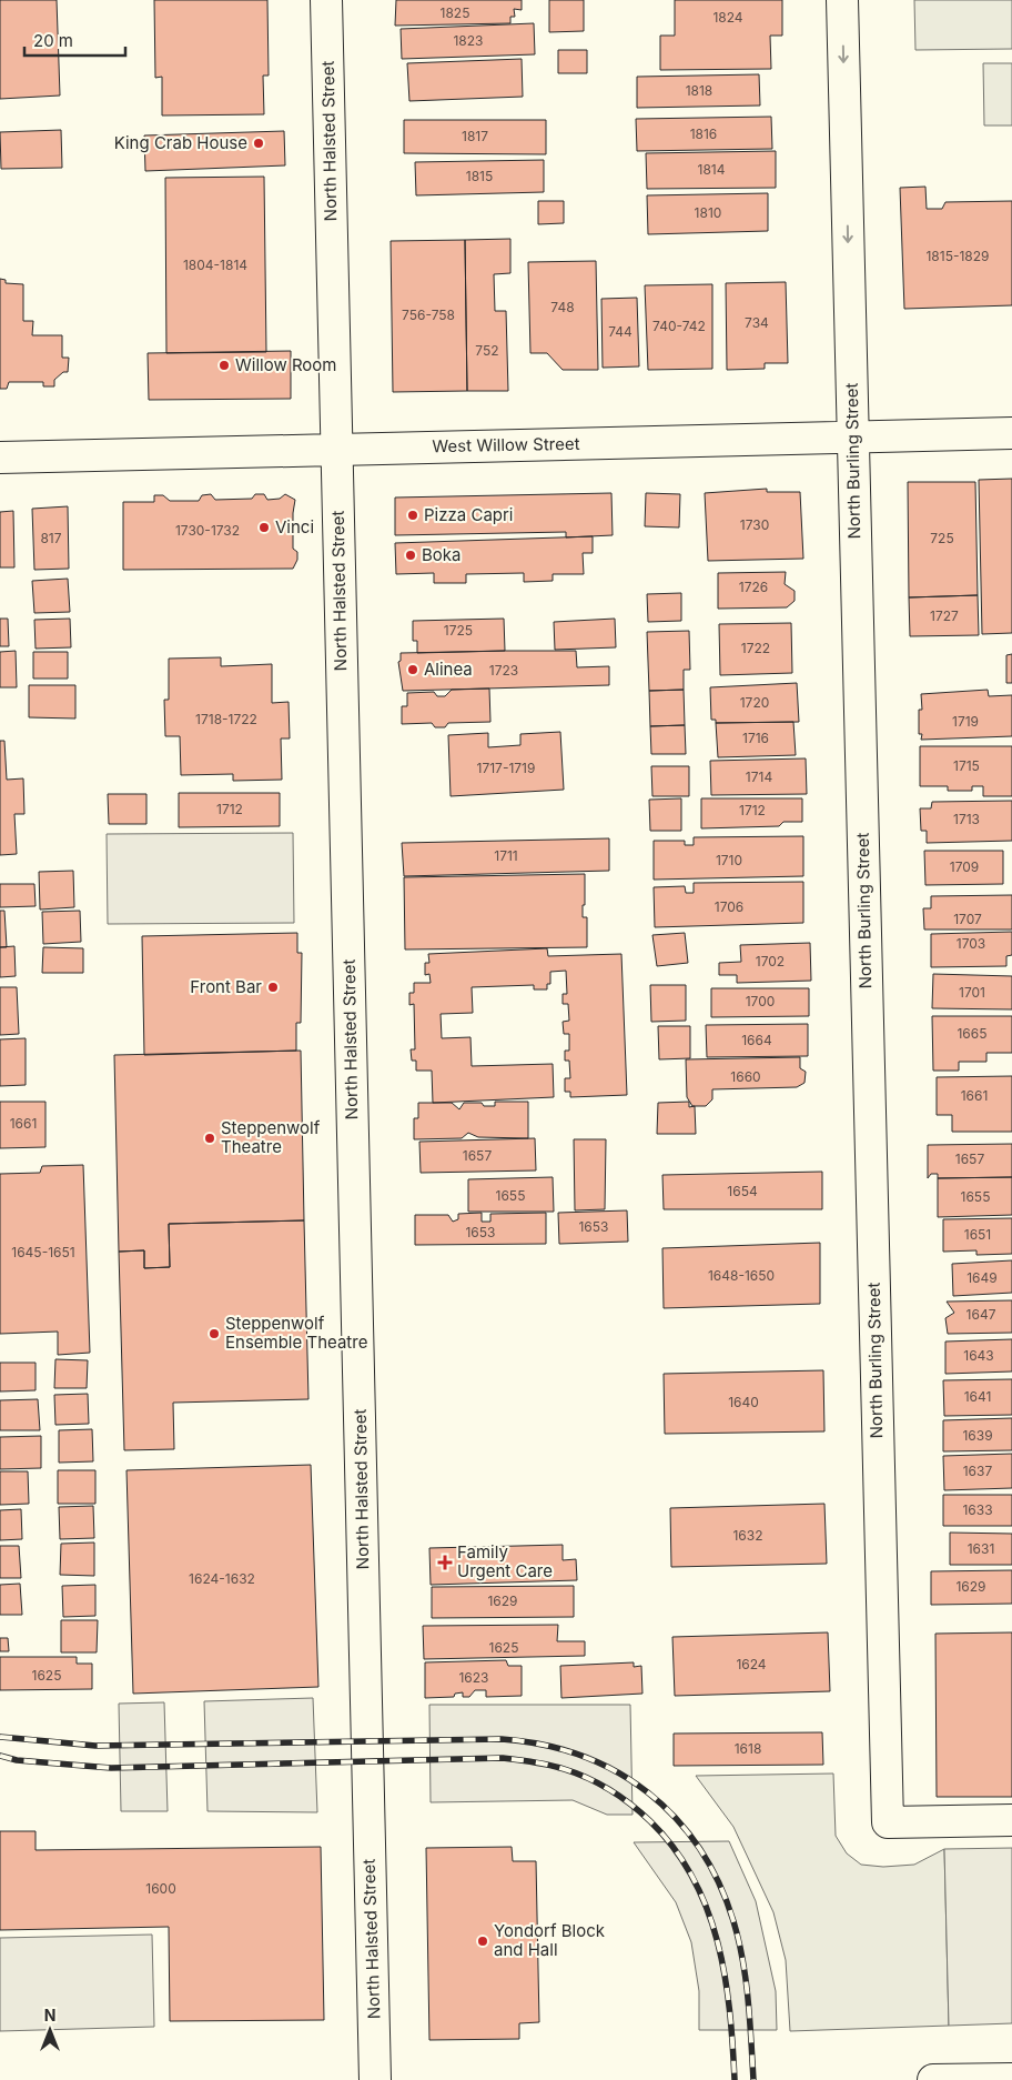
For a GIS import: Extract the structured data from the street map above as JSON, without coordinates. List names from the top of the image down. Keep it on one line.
{"streets":{"street":["North Halsted Street","West Willow Street","North Burling Street"]},"crossings":[["North Halsted Street","West Willow Street"],["West Willow Street","North Burling Street"]],"places":{"other":["King Crab House","Willow Room","Pizza Capri","Vinci","Boka","Alinea","Front Bar","Steppenwolf Theatre","Steppenwolf Ensemble Theatre","Yondorf Block and Hall"],"health":["Family Urgent Care"]},"house_numbers":["1825","1824","1823","1818","1816","1817","1814","1815","1810","1815-1829","1804-1814","748","756-758","734","740-742","744","752","1730","1730-1732","817","725","1726","1727","1725","1722","1723","1720","1718-1722","1719","1716","1715","1717-1719","1714","1712","1712","1713","1711","1710","1709","1706","1707","1703","1702","1701","1700","1665","1664","1660","1661","1661","1657","1657","1654","1655","1655","1653","1653","1651","1645-1651","1648-1650","1649","1647","1643","1641","1640","1639","1637","1633","1632","1631","1624-1632","1629","1629","1625","1624","1625","1623","1618","1600"],"scale_bar":"20 m","north":"top"}
